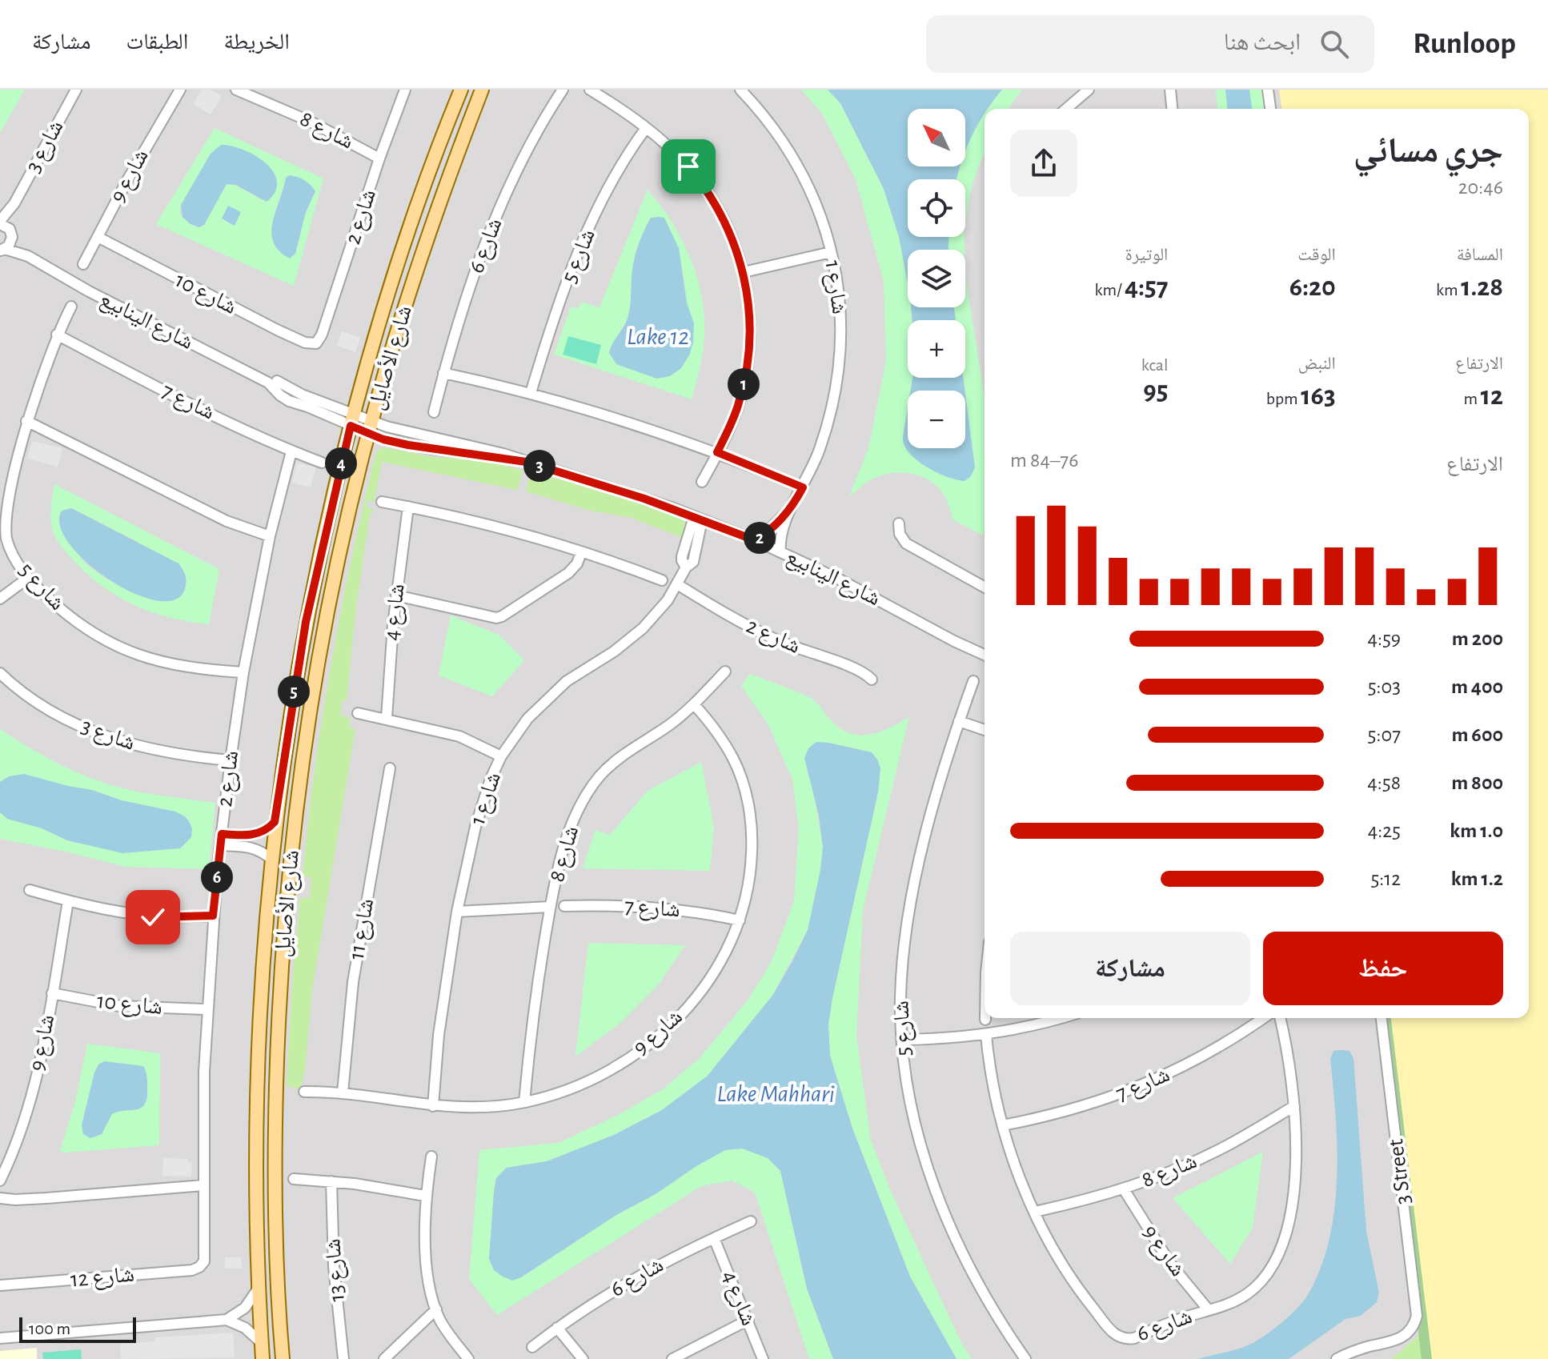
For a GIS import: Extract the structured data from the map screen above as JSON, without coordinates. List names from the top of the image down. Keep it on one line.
{"streets":{"main road":["شارع الأصايل"],"street":["شارع 8","شارع 3","شارع 9","شارع 2","شارع 6","شارع 5","شارع 1","شارع 10","شارع الينابيع","شارع 7","شارع 4","شارع 11","3 Street","شارع 13","شارع 12"]},"crossings":[["شارع 8","شارع 9"],["شارع 8","شارع 2"],["شارع 8","شارع 6"],["شارع 3","شارع 2"],["شارع 3","شارع الينابيع"],["شارع 9","شارع 6"],["شارع 9","شارع 1"],["شارع 9","شارع 10"],["شارع 9","شارع 7"],["شارع 9","شارع 11"],["شارع 2","شارع 5"],["شارع 2","شارع 1"],["شارع 2","شارع 10"],["شارع 2","شارع 7"],["شارع 2","شارع 12"],["شارع 6","شارع 7"],["شارع 6","شارع 4"],["شارع 5","شارع 7"],["شارع 1","شارع الينابيع"],["شارع الينابيع","شارع الأصايل"]],"water":["Lake 12","Lake Mahhari"],"scale_bar":"100 m","north":"top left","page":{"header":"Runloop","search":"ابحث هنا","nav":["الخريطة","الطبقات","مشاركة"],"map_buttons":["+","−"],"heading":["جري مسائي","20:46"],"stats":[["المسافة","1.28 km"],["الوقت","6:20"],["الوتيرة","4:57 /km"],["الارتفاع","12 m"],["النبض","163 bpm"],["kcal","95"]],"pins":["1","4","3","2","5","6"],"chart":["الارتفاع","76–84 m"],"list":[{"name":"200 m","note":"4:59"},{"name":"400 m","note":"5:03"},{"name":"600 m","note":"5:07"},{"name":"800 m","note":"4:58"},{"name":"1.0 km","note":"4:25"},{"name":"1.2 km","note":"5:12"}],"buttons":["حفظ","مشاركة"],"scale":"100 m"}}
